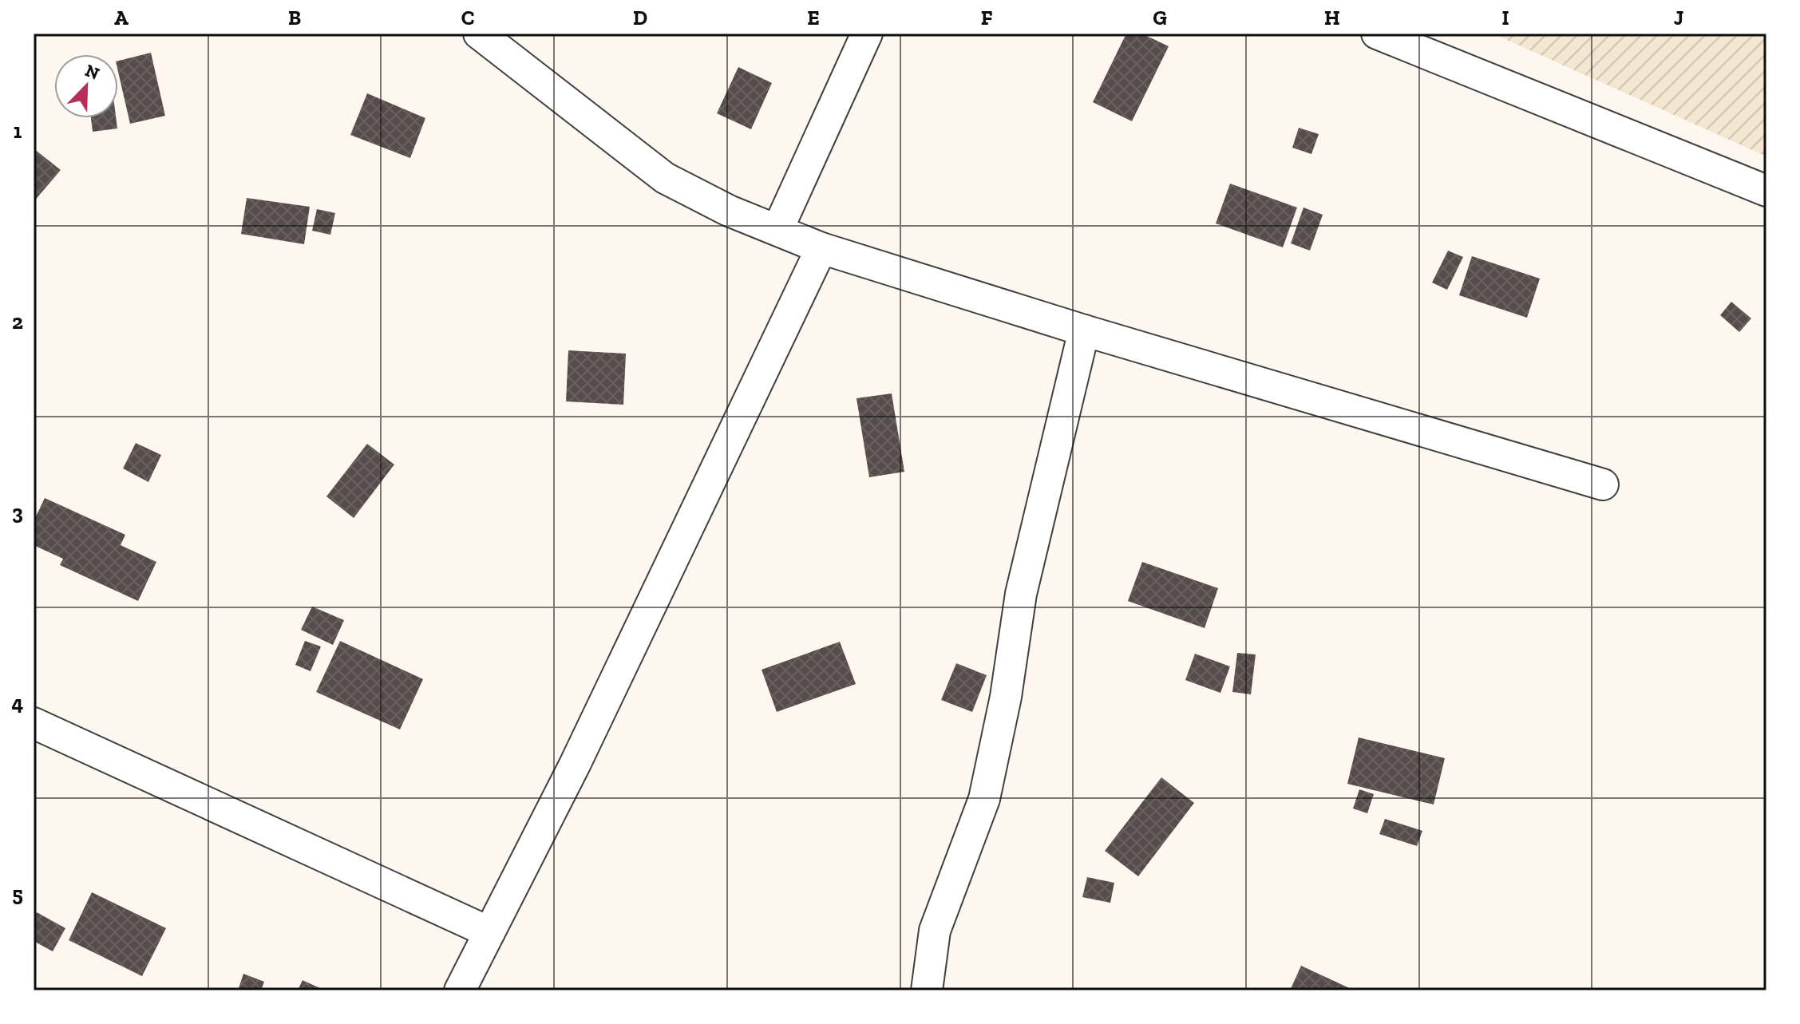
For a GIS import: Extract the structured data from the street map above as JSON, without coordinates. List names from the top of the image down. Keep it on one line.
{"north":"top right","grid":{"columns":["A","B","C","D","E","F","G","H","I","J"],"rows":["1","2","3","4","5"]}}
